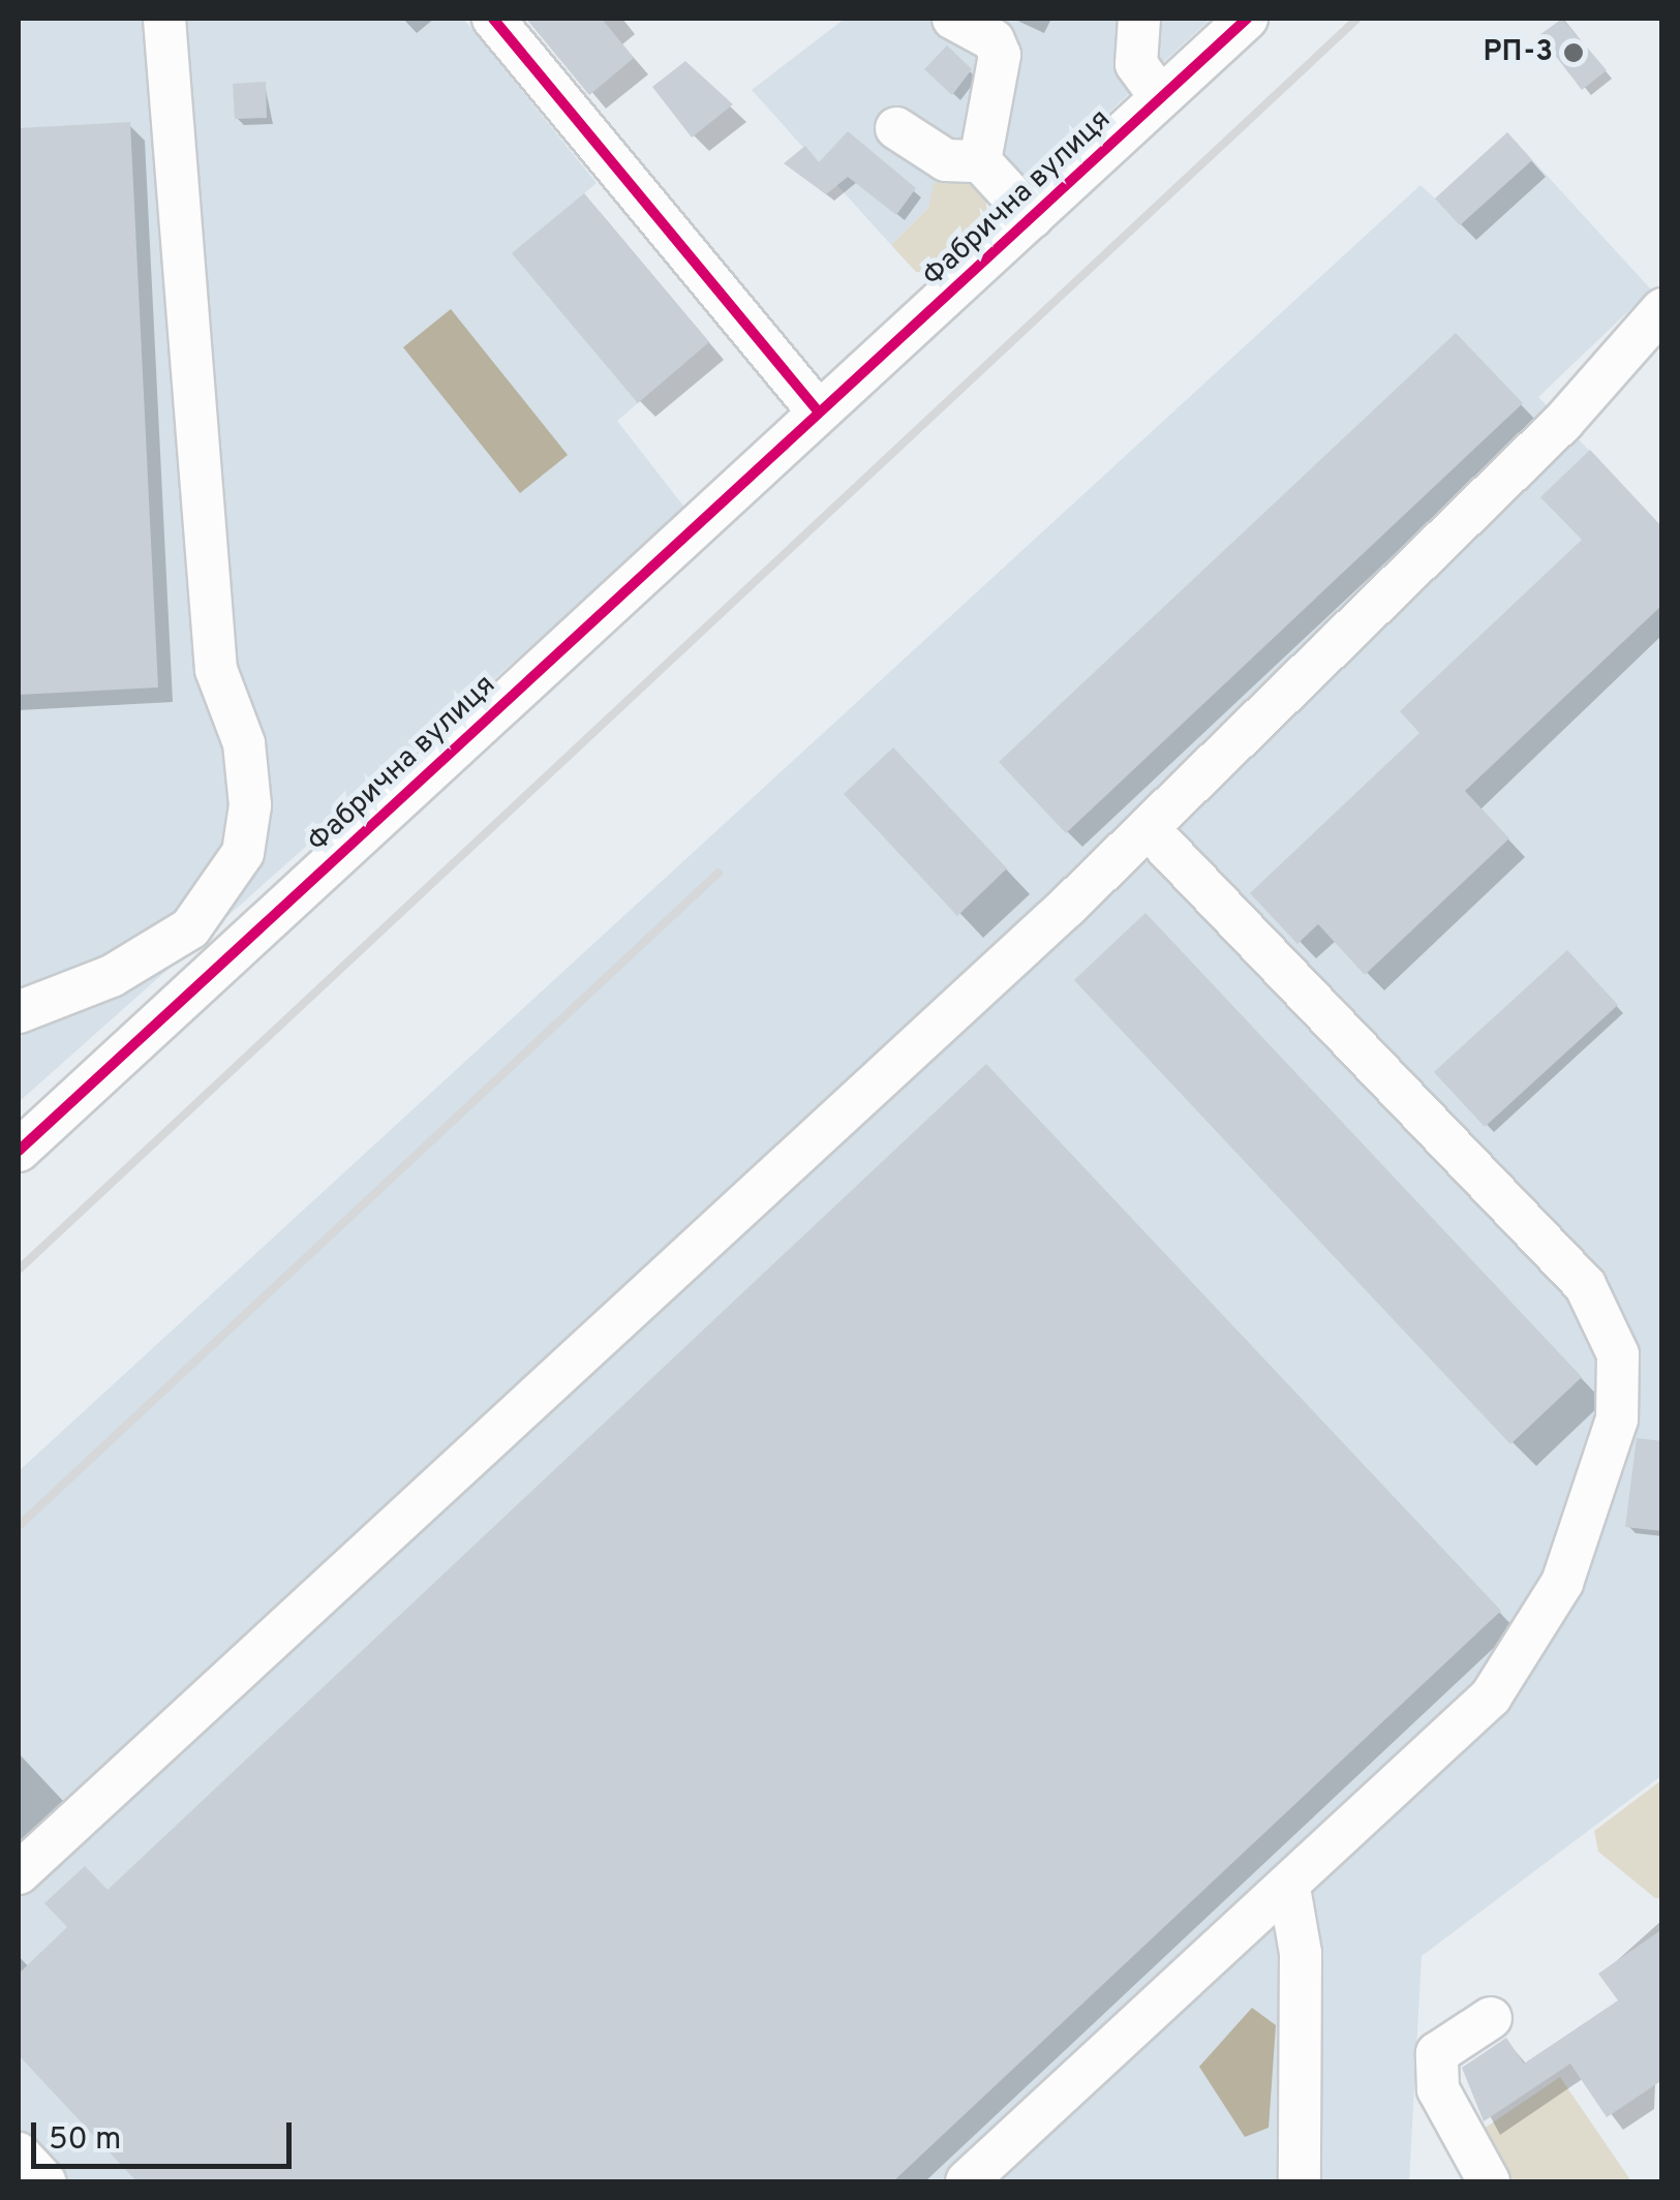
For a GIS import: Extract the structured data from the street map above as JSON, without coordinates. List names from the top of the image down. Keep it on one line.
{"streets":{"street":["Фабрична вулиця"]},"places":["РП-3"],"scale_bar":"50 m"}
